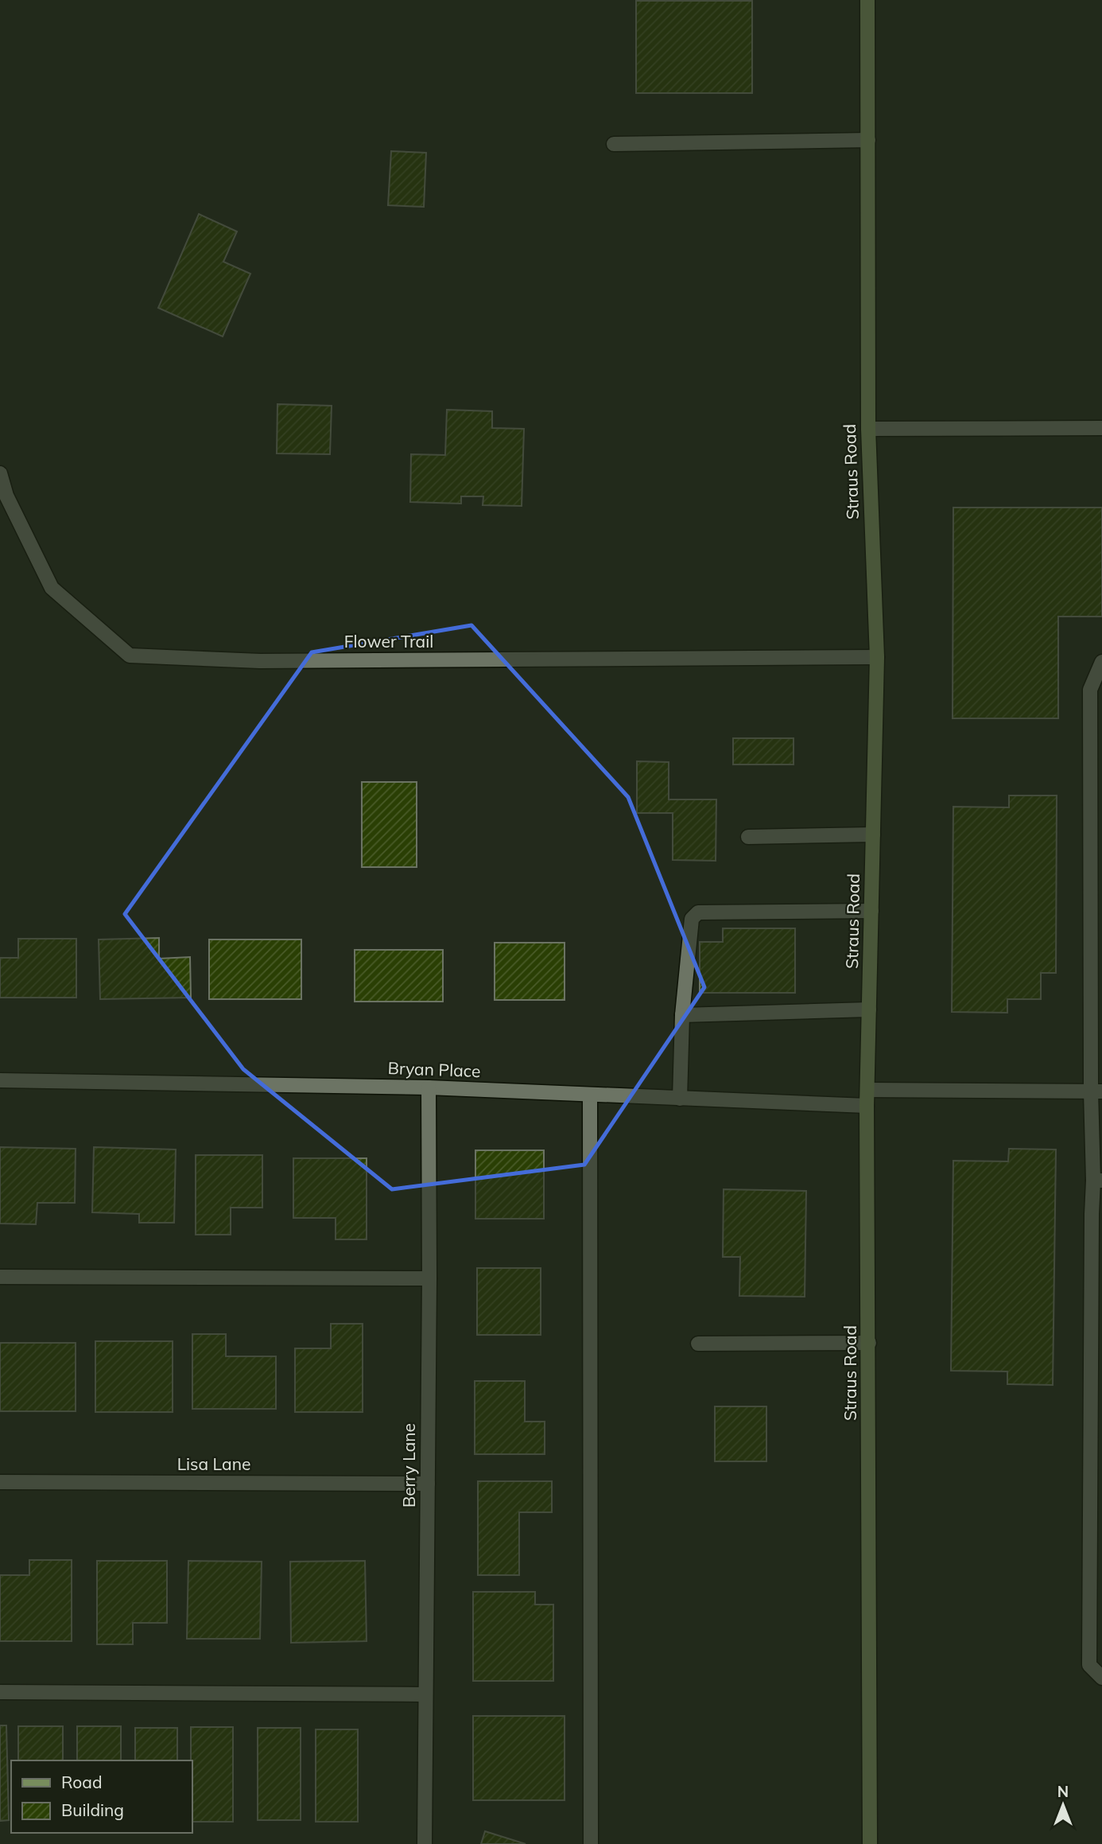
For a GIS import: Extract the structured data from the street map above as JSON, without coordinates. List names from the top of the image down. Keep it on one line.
{"streets":{"street":["Straus Road","Flower Trail","Bryan Place","Lisa Lane","Berry Lane"]},"crossings":[["Straus Road","Flower Trail"],["Straus Road","Bryan Place"],["Bryan Place","Berry Lane"],["Lisa Lane","Berry Lane"]],"legend":["Road","Building"],"north":"top"}
